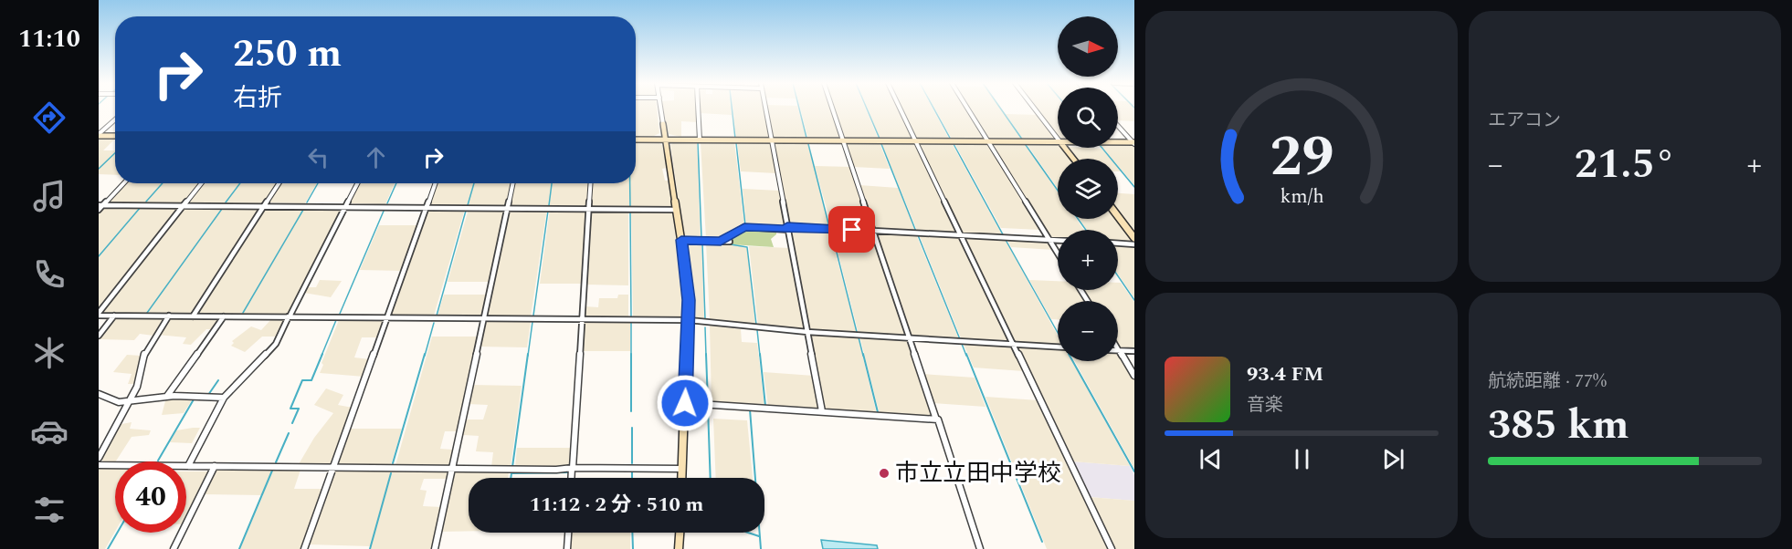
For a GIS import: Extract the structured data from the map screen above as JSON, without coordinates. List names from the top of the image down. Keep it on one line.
{"places":["市立立田中学校"],"north":"right","page":{"tabs":"11:10","tile":["エアコン",["航続距離 · 77%","385 km"]],"map_buttons":["+","−"],"turn":["250 m","右折"],"heat":["−","21.5°","+"],"song":["93.4 FM","音楽"],"limit":"40","trip":"11:12 · 2 分 · 510 m","gauge":["29","km/h"]}}
